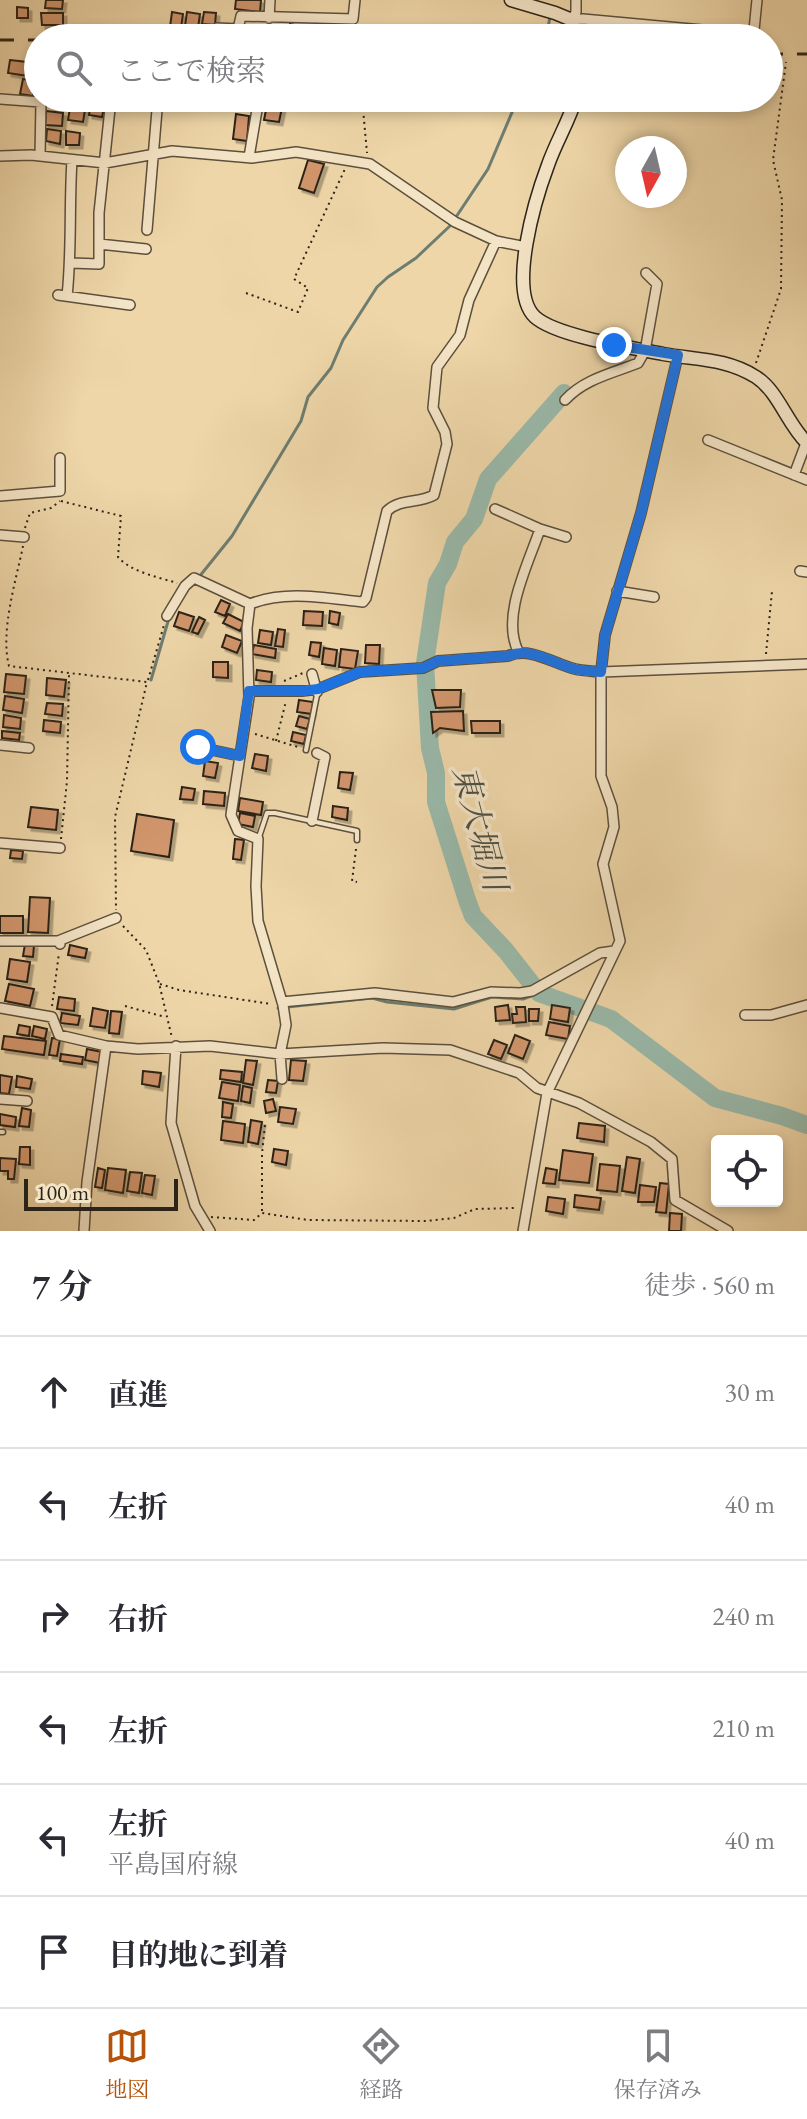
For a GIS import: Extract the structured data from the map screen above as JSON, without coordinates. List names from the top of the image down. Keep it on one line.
{"water":["東大堀川"],"scale_bar":"100 m","north":"bottom","page":{"search":"ここで検索","scale":"100 m","heading":["7 分","徒歩 · 560 m"],"list":[["直進","30 m"],["左折","40 m"],["右折","240 m"],["左折","210 m"],["左折","平島国府線","40 m"],"目的地に到着"],"nav":["地図","経路","保存済み"]}}
